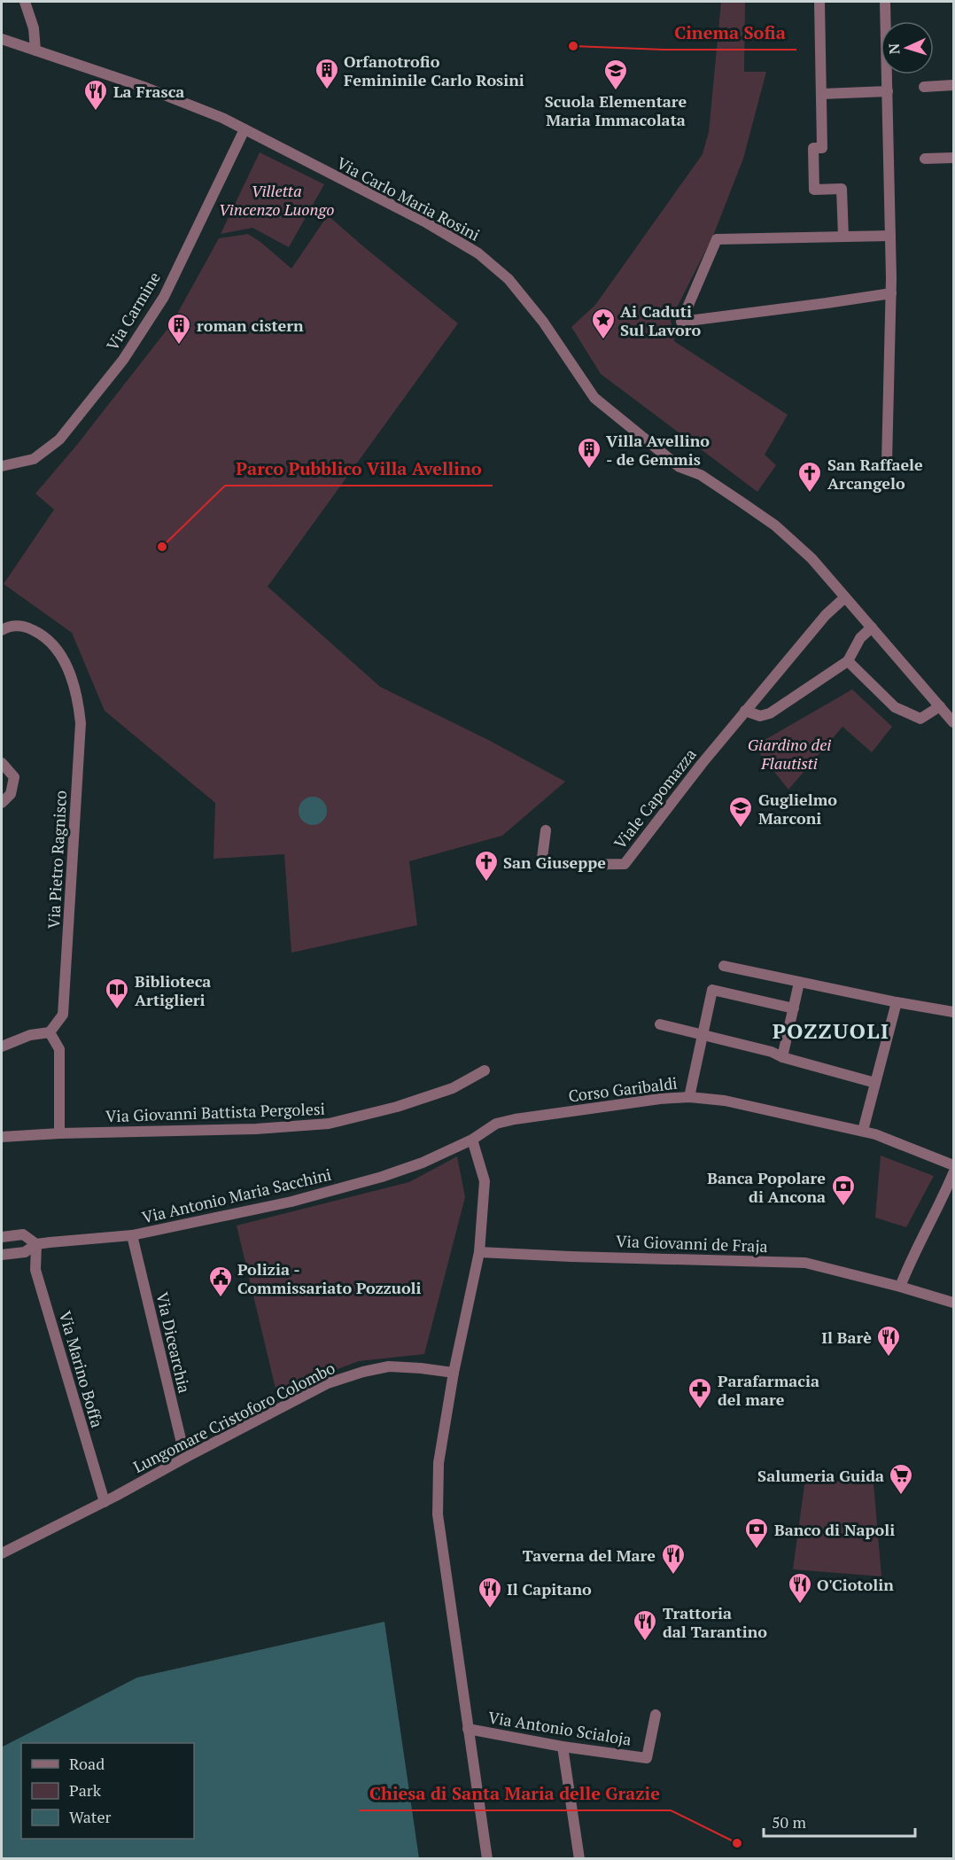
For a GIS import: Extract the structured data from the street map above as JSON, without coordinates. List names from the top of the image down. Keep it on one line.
{"streets":{"street":["Via Carlo Maria Rosini","Via Carmine","Viale Capomazza","Via Pietro Ragnisco","Corso Garibaldi","Via Giovanni Battista Pergolesi","Via Antonio Maria Sacchini","Via Giovanni de Fraja","Via Dicearchia","Via Marino Boffa","Lungomare Cristoforo Colombo","Via Antonio Scialoja"]},"crossings":[["Via Carlo Maria Rosini","Via Carmine"],["Via Carlo Maria Rosini","Viale Capomazza"],["Corso Garibaldi","Via Antonio Maria Sacchini"],["Via Antonio Maria Sacchini","Via Dicearchia"],["Via Antonio Maria Sacchini","Via Marino Boffa"],["Via Dicearchia","Lungomare Cristoforo Colombo"],["Via Marino Boffa","Lungomare Cristoforo Colombo"]],"districts":["POZZUOLI"],"parks":["Villetta Vincenzo Luongo","Giardino dei Flautisti"],"places":{"other":["Cinema Sofia","Parco Pubblico Villa Avellino","Chiesa di Santa Maria delle Grazie"],"building":["Orfanotrofio Femininile Carlo Rosini","roman cistern","Villa Avellino - de Gemmis"],"school or university":["Scuola Elementare Maria Immacolata","Guglielmo Marconi"],"restaurant":["La Frasca","Il Barè","Taverna del Mare","O'Ciotolin","Il Capitano","Trattoria dal Tarantino"],"place":["Ai Caduti Sul Lavoro"],"church":["San Raffaele Arcangelo","San Giuseppe"],"library":["Biblioteca Artiglieri"],"bank":["Banca Popolare di Ancona","Banco di Napoli"],"public building":["Polizia - Commissariato Pozzuoli"],"pharmacy":["Parafarmacia del mare"],"supermarket":["Salumeria Guida"]},"legend":["Road","Park","Water"],"scale_bar":"50 m","north":"left"}
